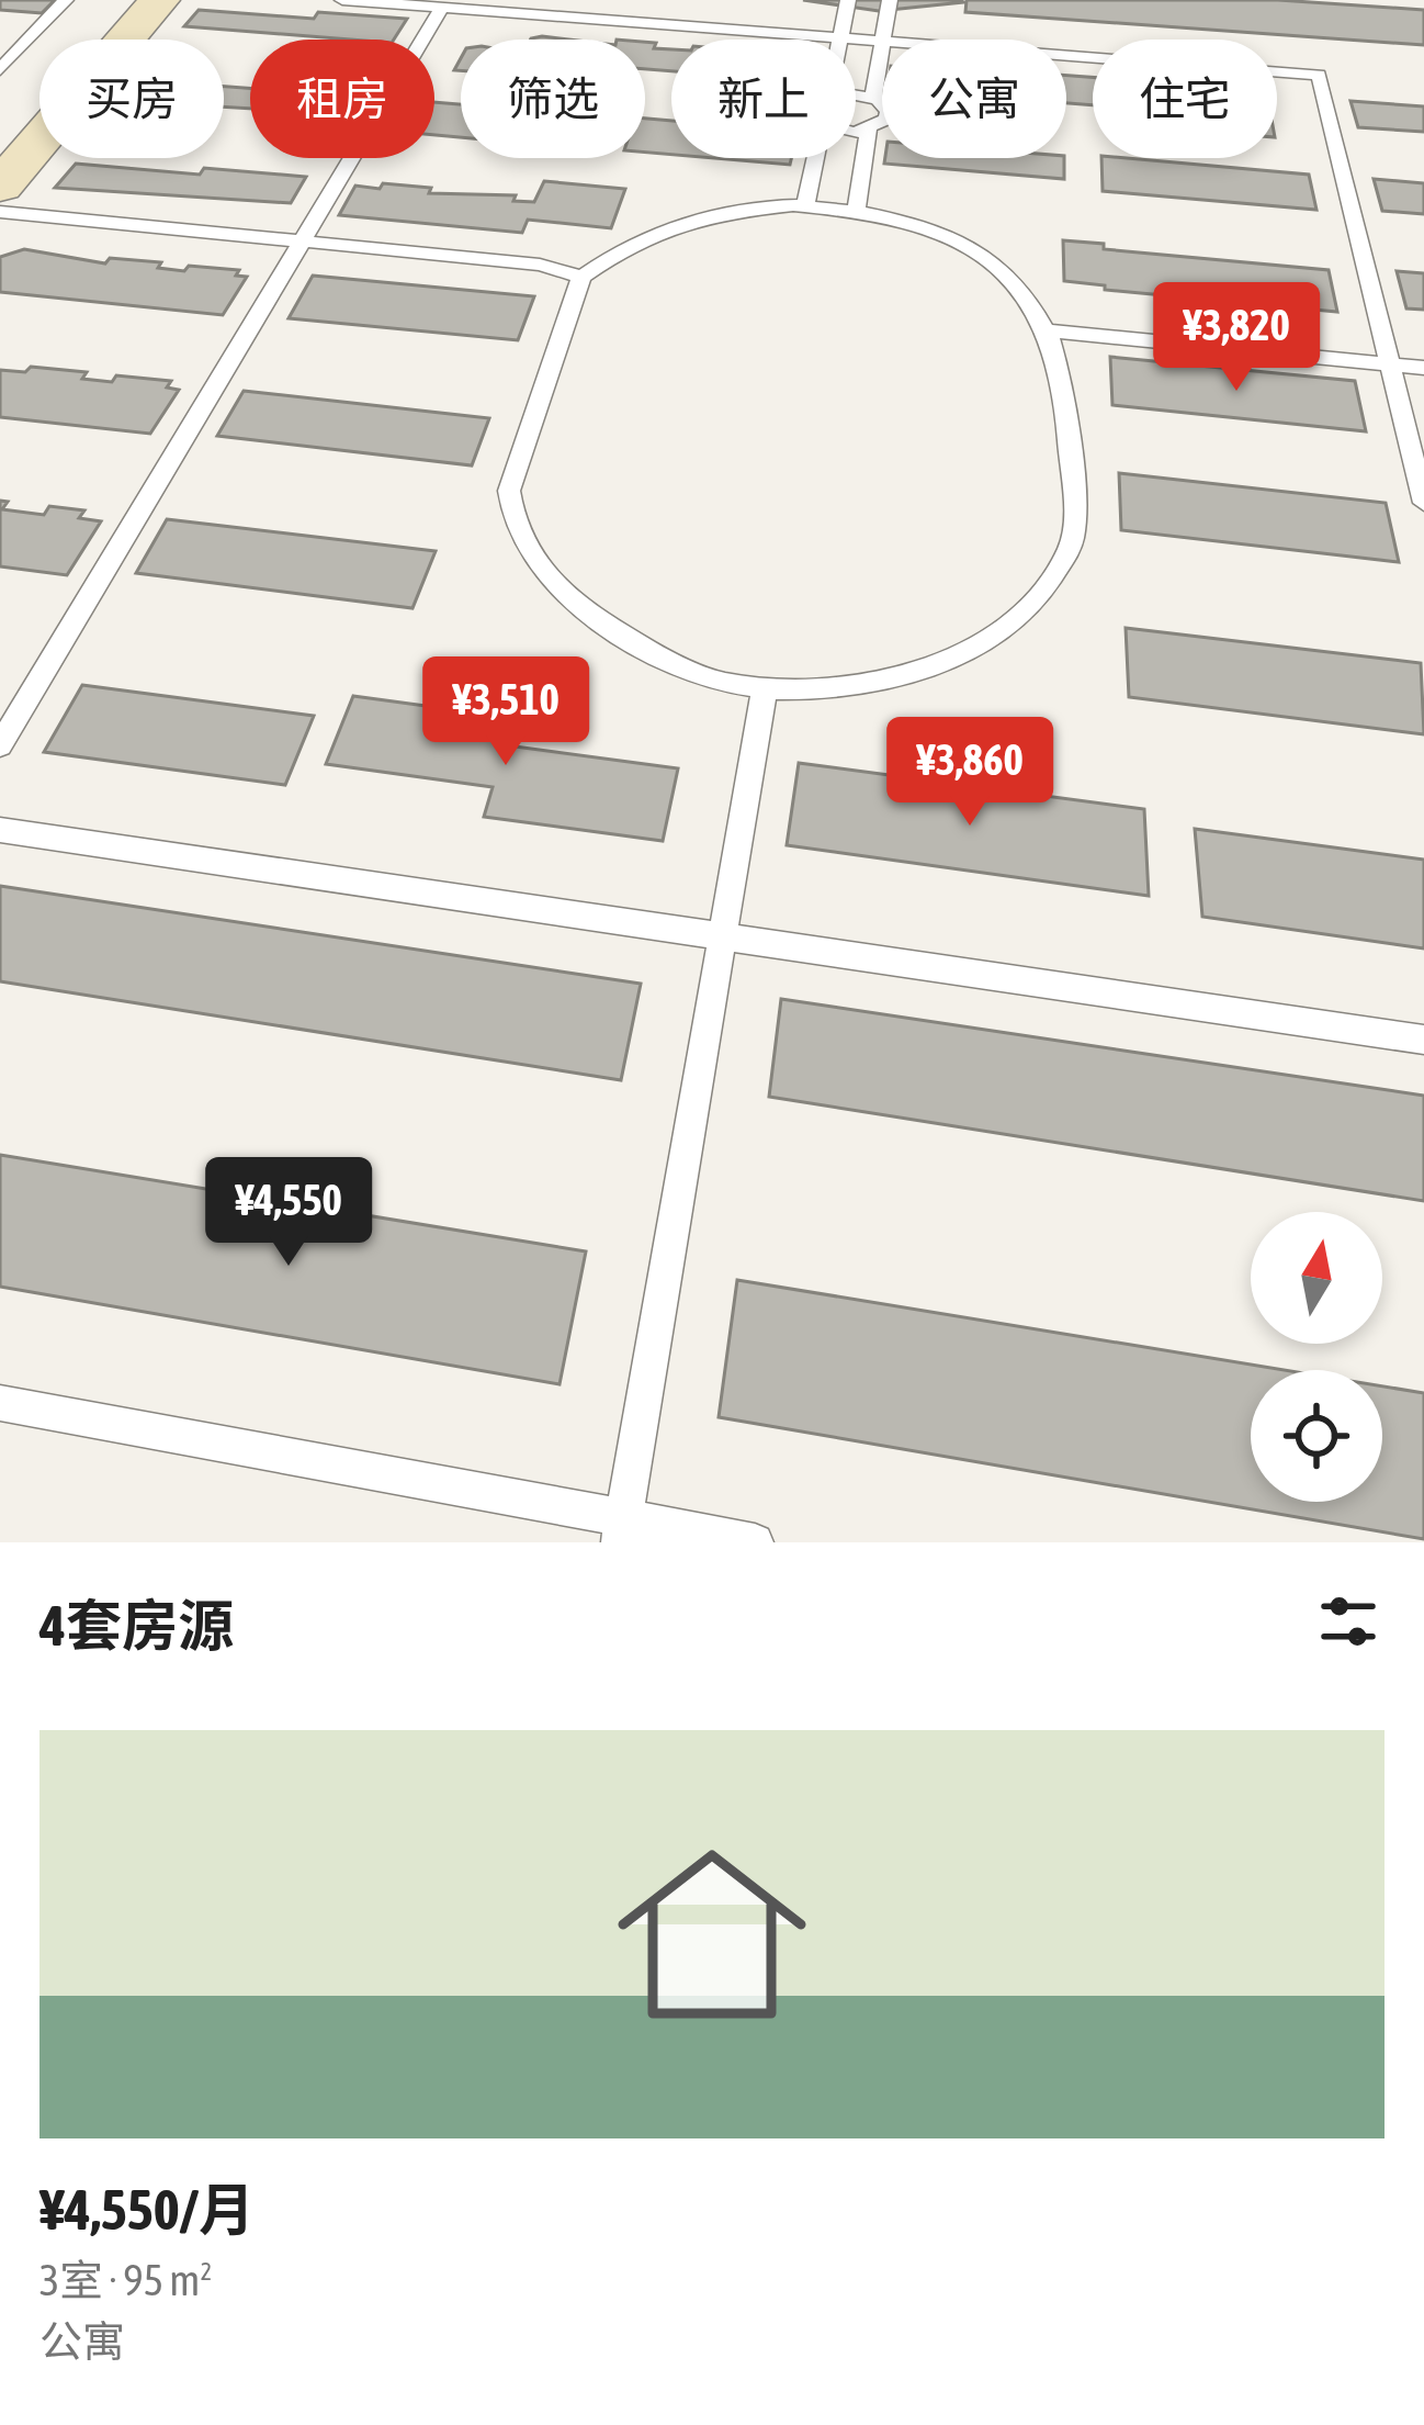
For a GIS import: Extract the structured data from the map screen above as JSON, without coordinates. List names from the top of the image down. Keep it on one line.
{"north":"top","page":{"chip":["买房","租房","筛选","新上","公寓","住宅"],"price":["¥3,820","¥3,510","¥3,860","¥4,550"],"heading":"4套房源","list":[{"name":"¥4,550/月","note":"3室 · 95 m² · 公寓"}]}}
